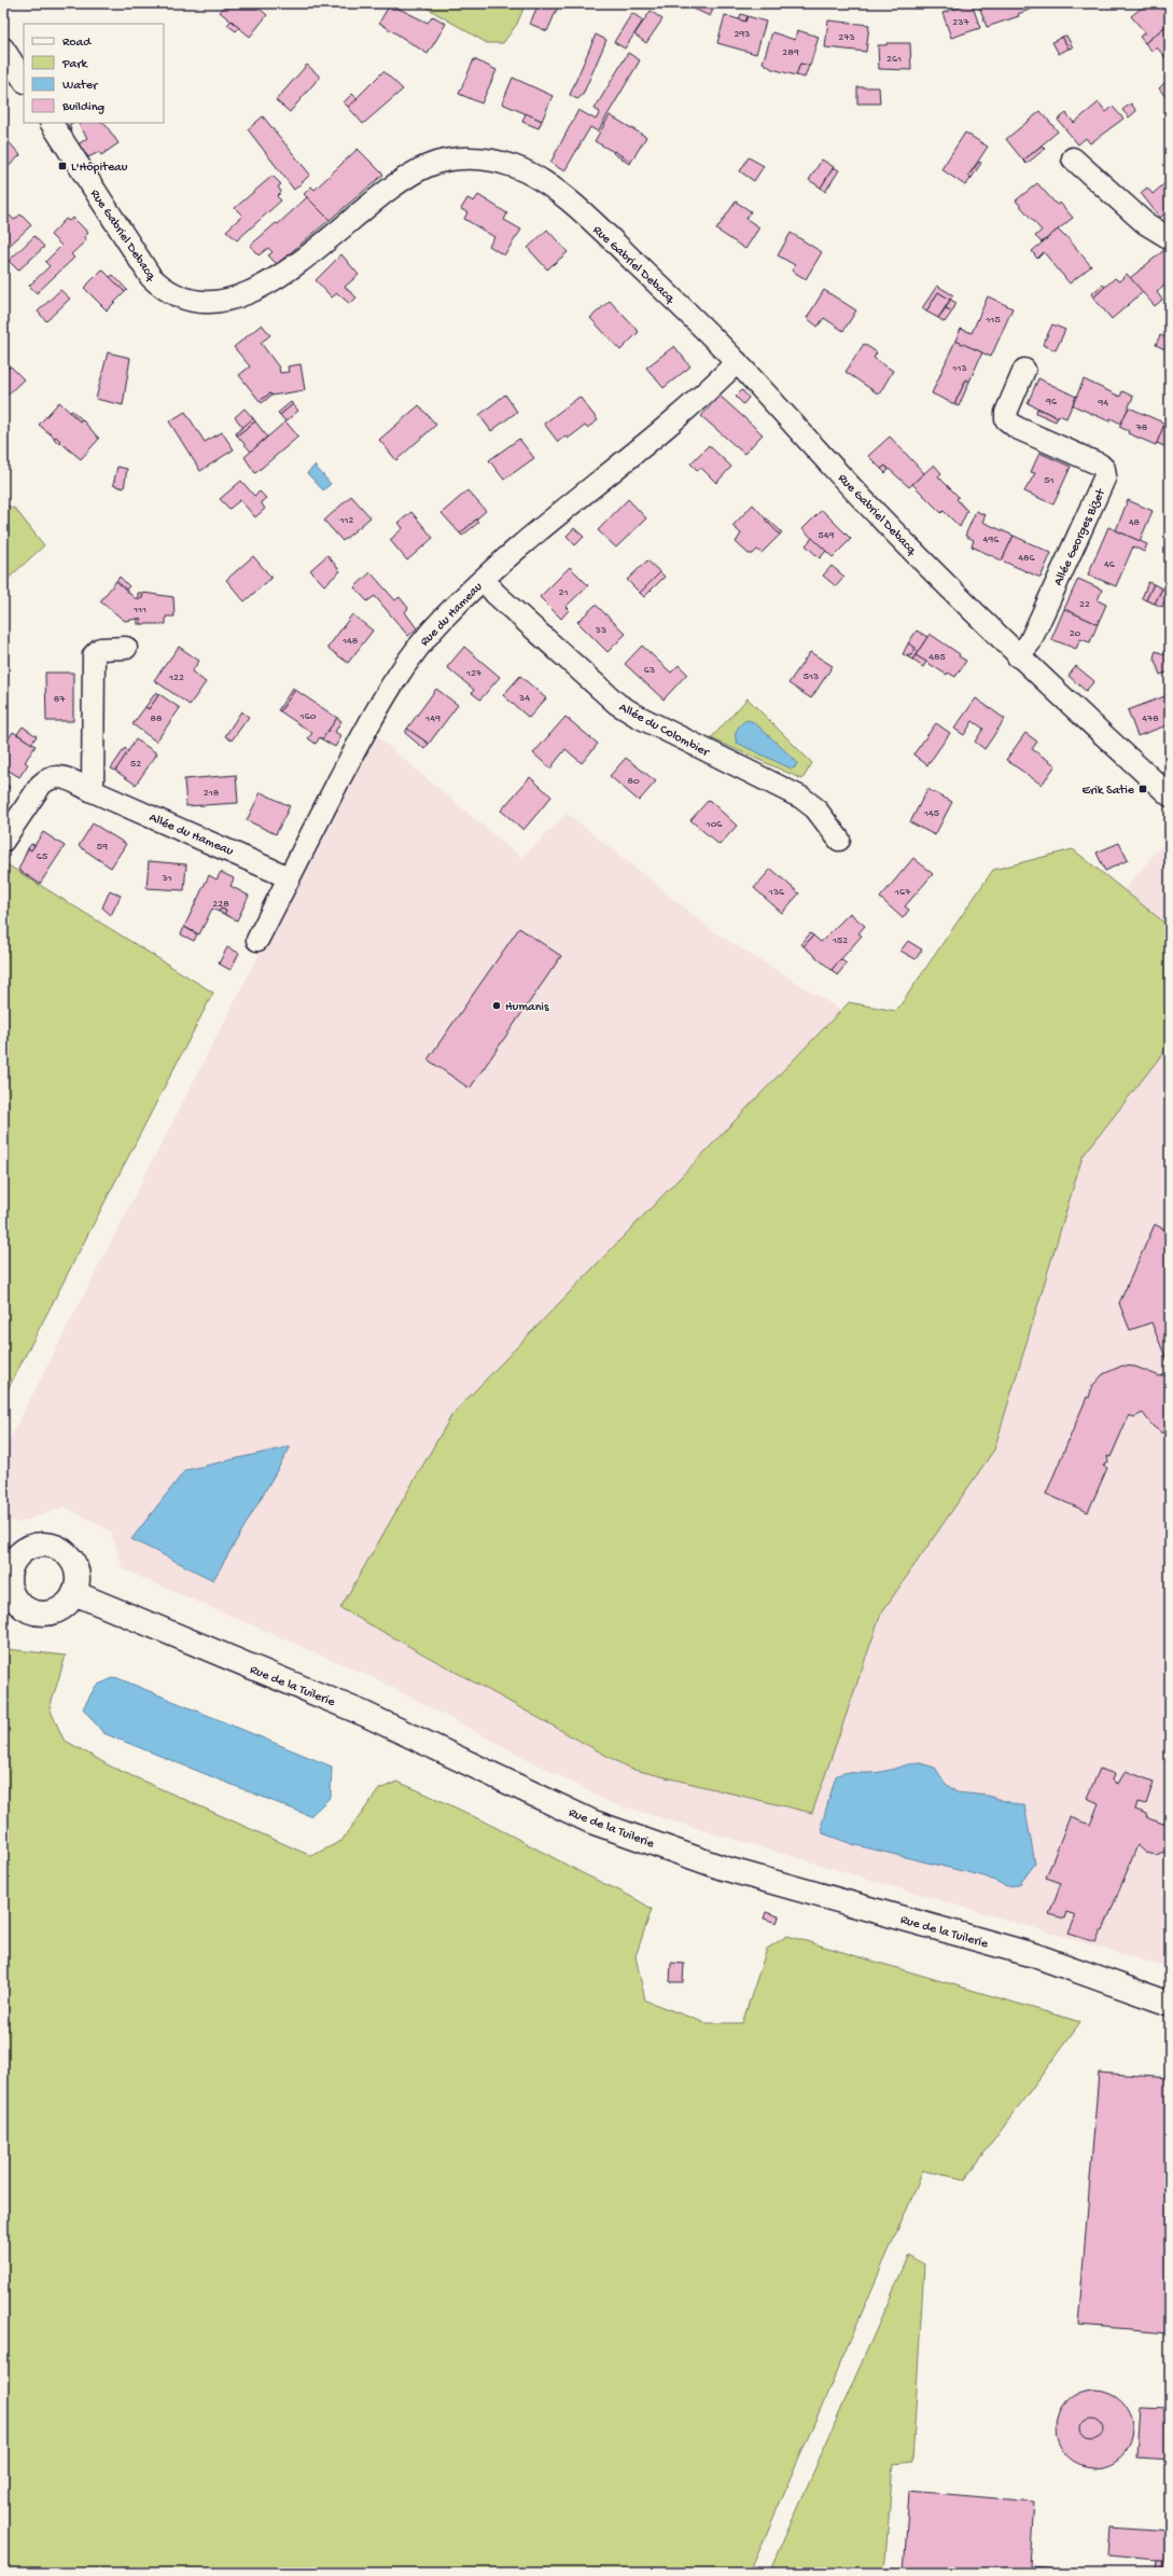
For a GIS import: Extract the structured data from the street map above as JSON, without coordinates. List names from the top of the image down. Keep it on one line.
{"streets":{"street":["Rue Gabriel Debacq","Allée Georges Bizet","Rue du Hameau","Allée du Colombier","Allée du Hameau","Rue de la Tuilerie"]},"crossings":[["Rue Gabriel Debacq","Allée Georges Bizet"],["Rue Gabriel Debacq","Rue du Hameau"],["Rue du Hameau","Allée du Colombier"],["Rue du Hameau","Allée du Hameau"]],"places":{"transit":["L'Hôpiteau","Erik Satie"],"other":["Humanis"]},"house_numbers":["237","293","273","289","261","115","113","96","94","78","51","112","48","549","496","486","46","21","22","111","33","20","148","485","63","127","513","122","34","87","160","88","149","478","52","80","218","145","106","59","65","31","136","167","228","152"],"legend":["Road","Park","Water","Building"]}
